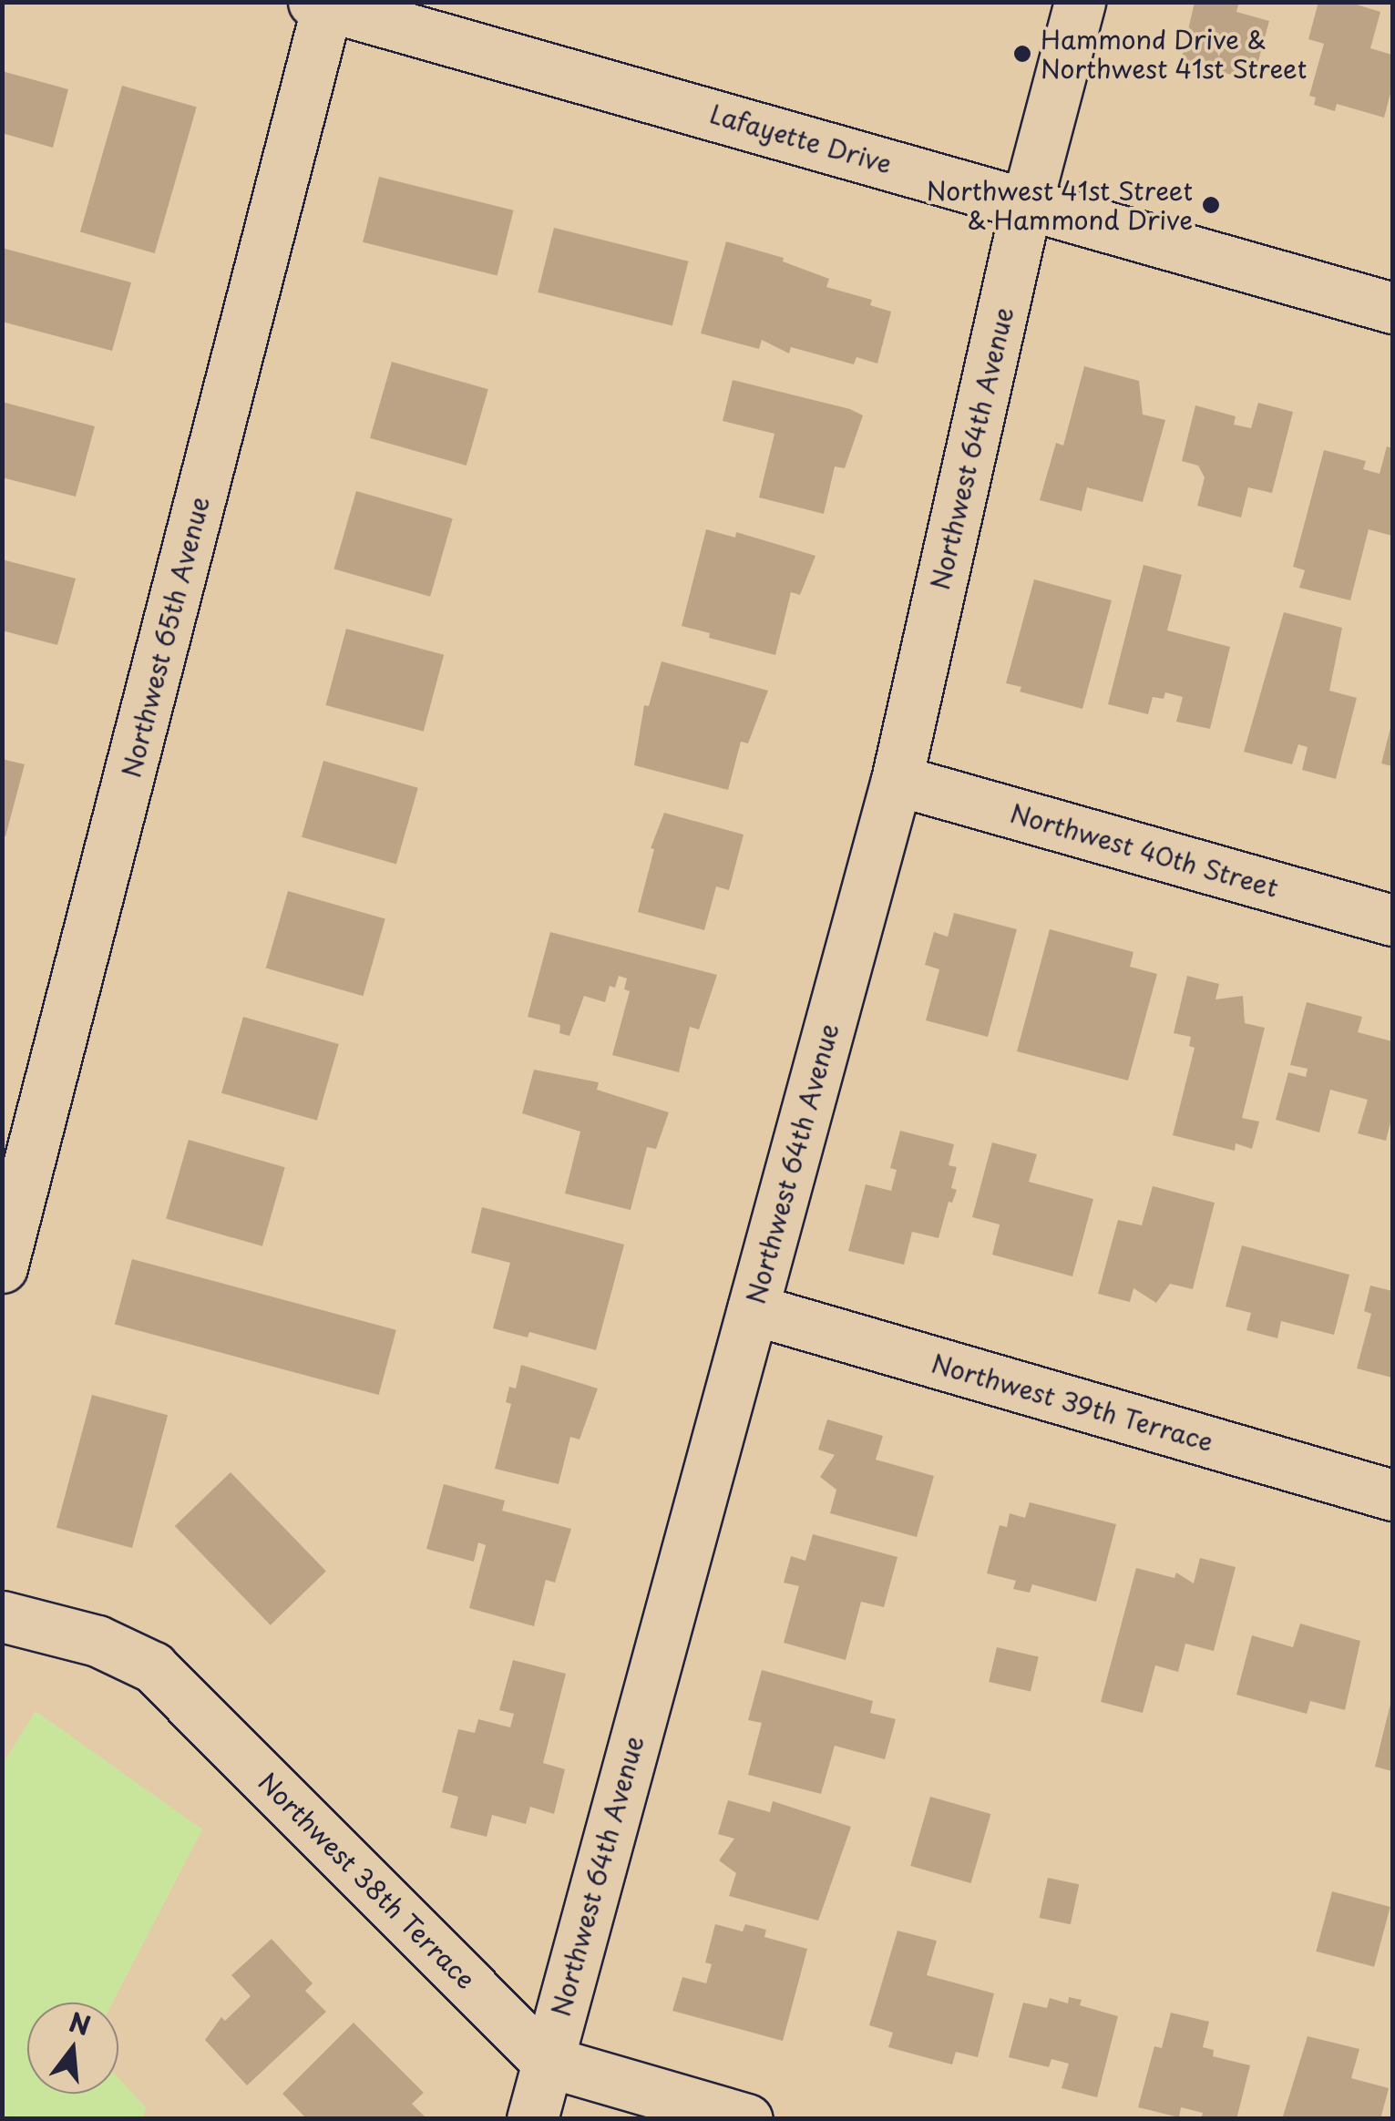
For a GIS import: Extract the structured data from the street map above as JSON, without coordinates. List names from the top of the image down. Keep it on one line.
{"streets":{"street":["Lafayette Drive","Northwest 64th Avenue","Northwest 65th Avenue","Northwest 40th Street","Northwest 39th Terrace","Northwest 38th Terrace"]},"crossings":[["Lafayette Drive","Northwest 64th Avenue"],["Lafayette Drive","Northwest 65th Avenue"],["Northwest 64th Avenue","Northwest 40th Street"],["Northwest 64th Avenue","Northwest 39th Terrace"],["Northwest 64th Avenue","Northwest 38th Terrace"]],"places":["Hammond Drive & Northwest 41st Street","Northwest 41st Street & Hammond Drive"],"north":"top"}
